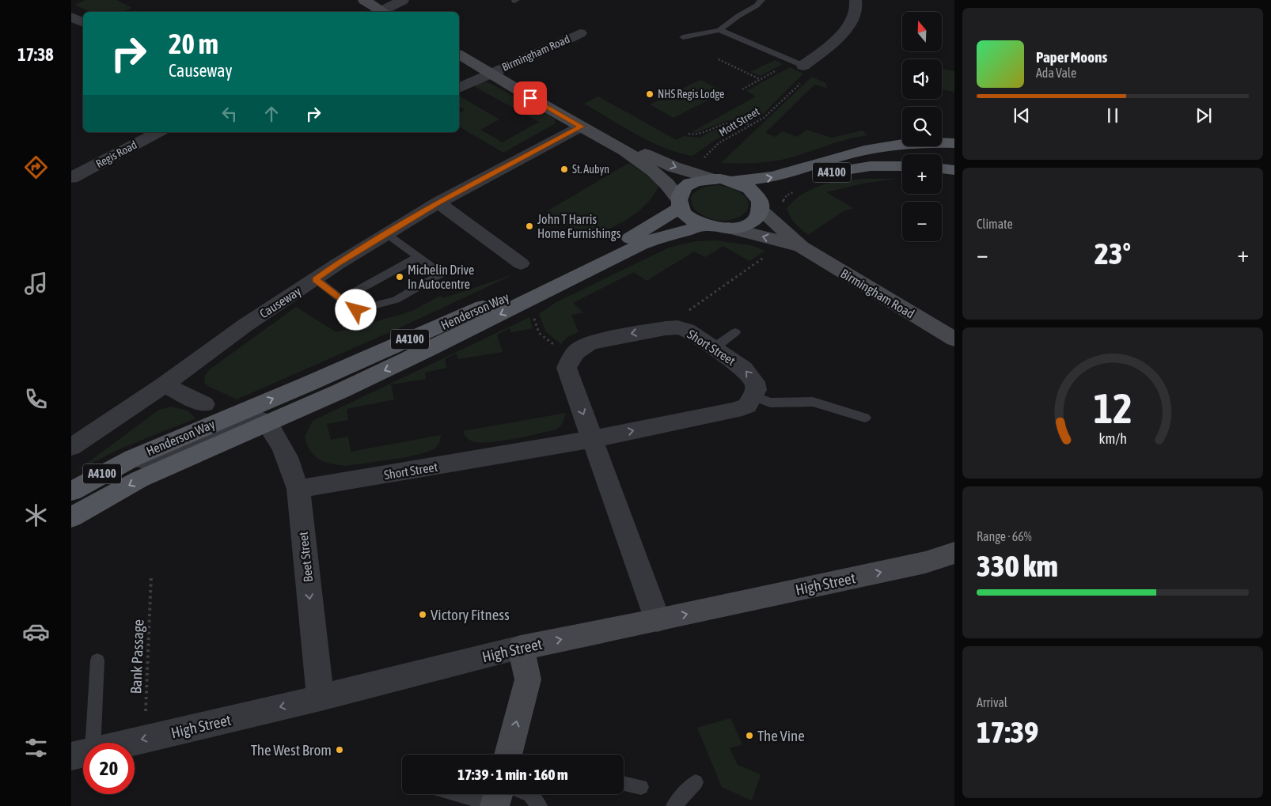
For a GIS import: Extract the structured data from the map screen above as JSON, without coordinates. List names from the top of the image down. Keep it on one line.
{"streets":{"main road":["Birmingham Road","A4100","Henderson Way","High Street"],"street":["Regis Road","Causeway","Short Street","Beet Street"],"path":["Mott Street","Bank Passage"]},"crossings":[["Birmingham Road","Mott Street"],["Birmingham Road","A4100"],["Birmingham Road","Causeway"],["Birmingham Road","Henderson Way"],["A4100","Henderson Way"],["Henderson Way","Beet Street"],["Short Street","Beet Street"],["Beet Street","High Street"],["High Street","Bank Passage"]],"one_way":["Beet Street"],"places":["NHS Regis Lodge","St. Aubyn","John T Harris Home Furnishings","Michelin Drive In Autocentre","Victory Fitness","The Vine","The West Brom"],"north":"top","page":{"tabs":"17:38","map_buttons":["+","−"],"turn":["20 m","Causeway"],"song":["Paper Moons","Ada Vale"],"tile":["Climate",["Range · 66%","330 km"],["Arrival","17:39"]],"heat":["−","23°","+"],"limit":"20","trip":"17:39 · 1 min · 160 m","gauge":["12","km/h"]}}
